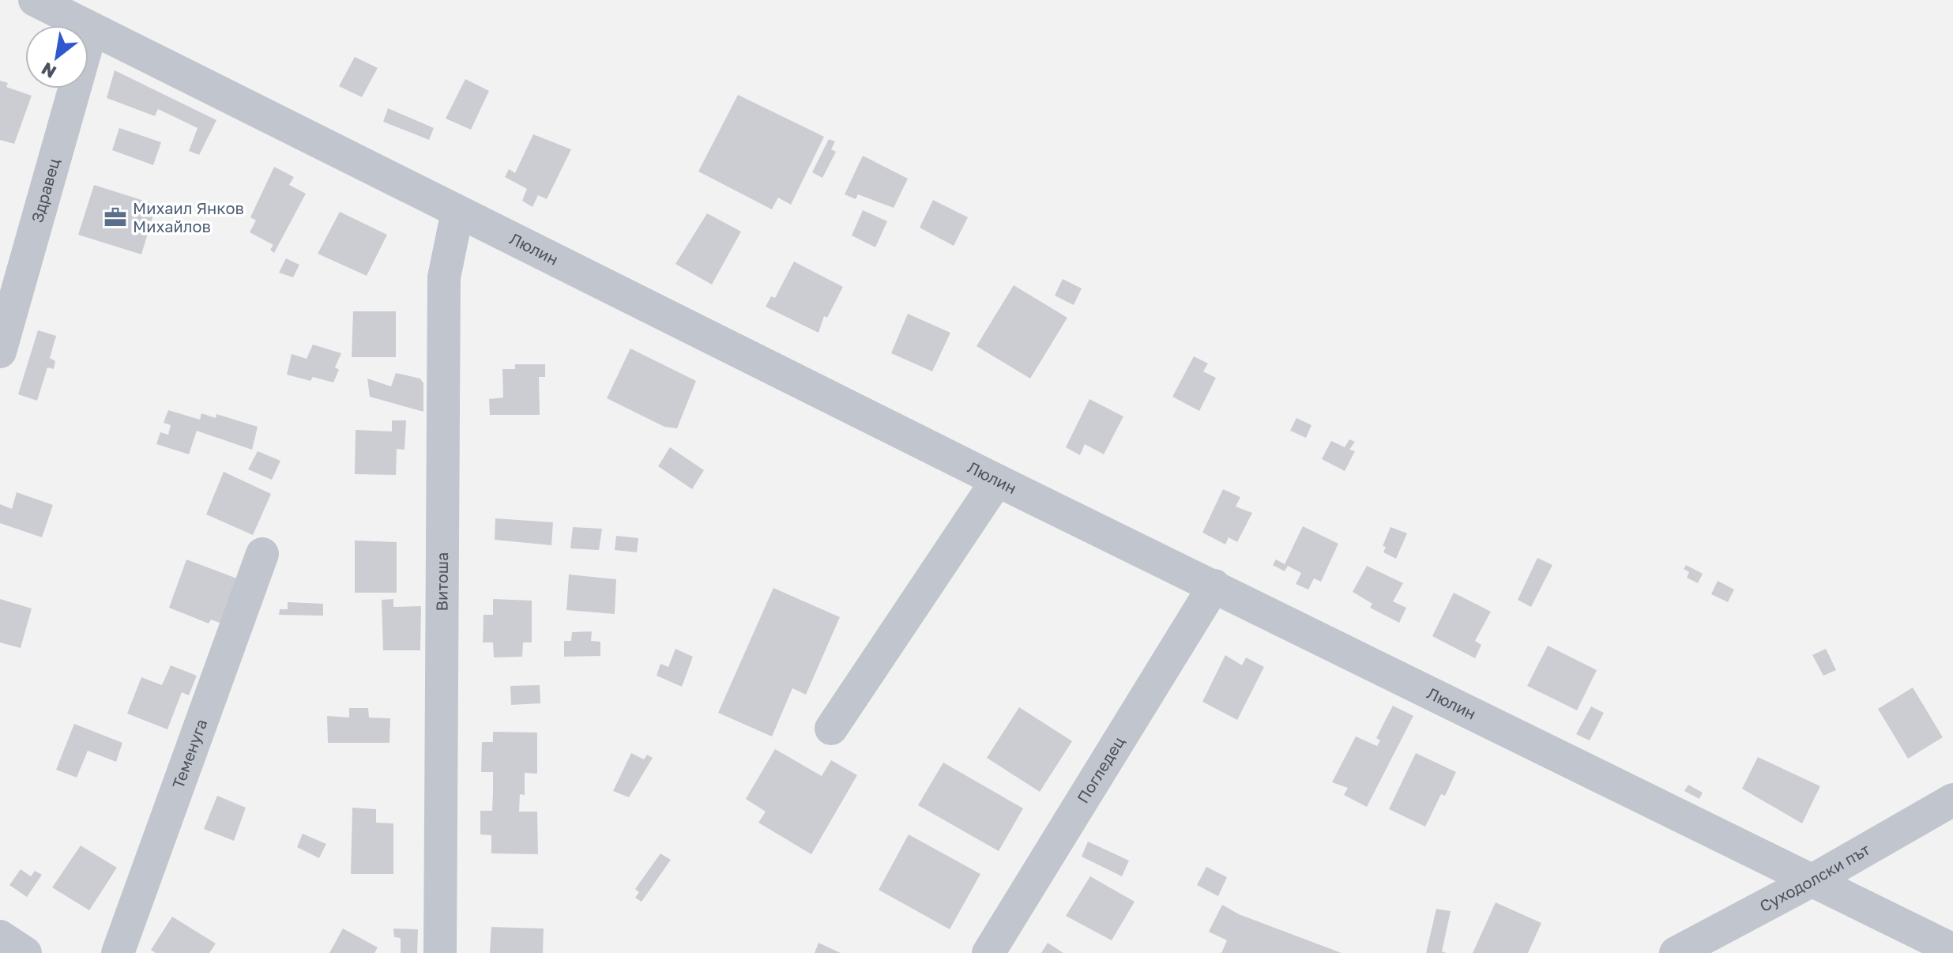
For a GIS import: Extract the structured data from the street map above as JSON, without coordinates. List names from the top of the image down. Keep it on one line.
{"streets":{"street":["Здравец","Люлин","Витоша","Теменуга","Погледец","Суходолски път"]},"crossings":[["Здравец","Люлин"],["Люлин","Витоша"],["Люлин","Погледец"],["Люлин","Суходолски път"]],"places":{"office":["Михаил Янков Михайлов"]},"north":"bottom left"}
